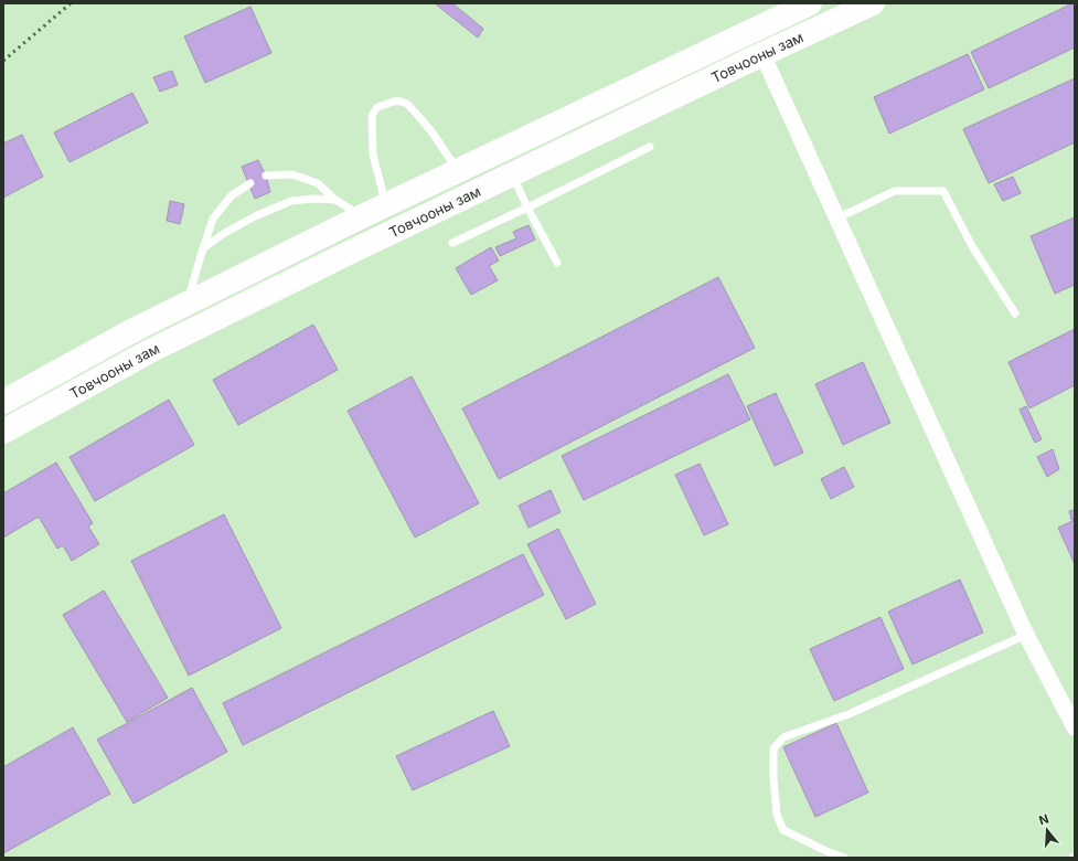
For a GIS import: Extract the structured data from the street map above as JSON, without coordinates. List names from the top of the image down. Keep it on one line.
{"streets":{"highway":["Товчооны зам"]},"north":"top"}
